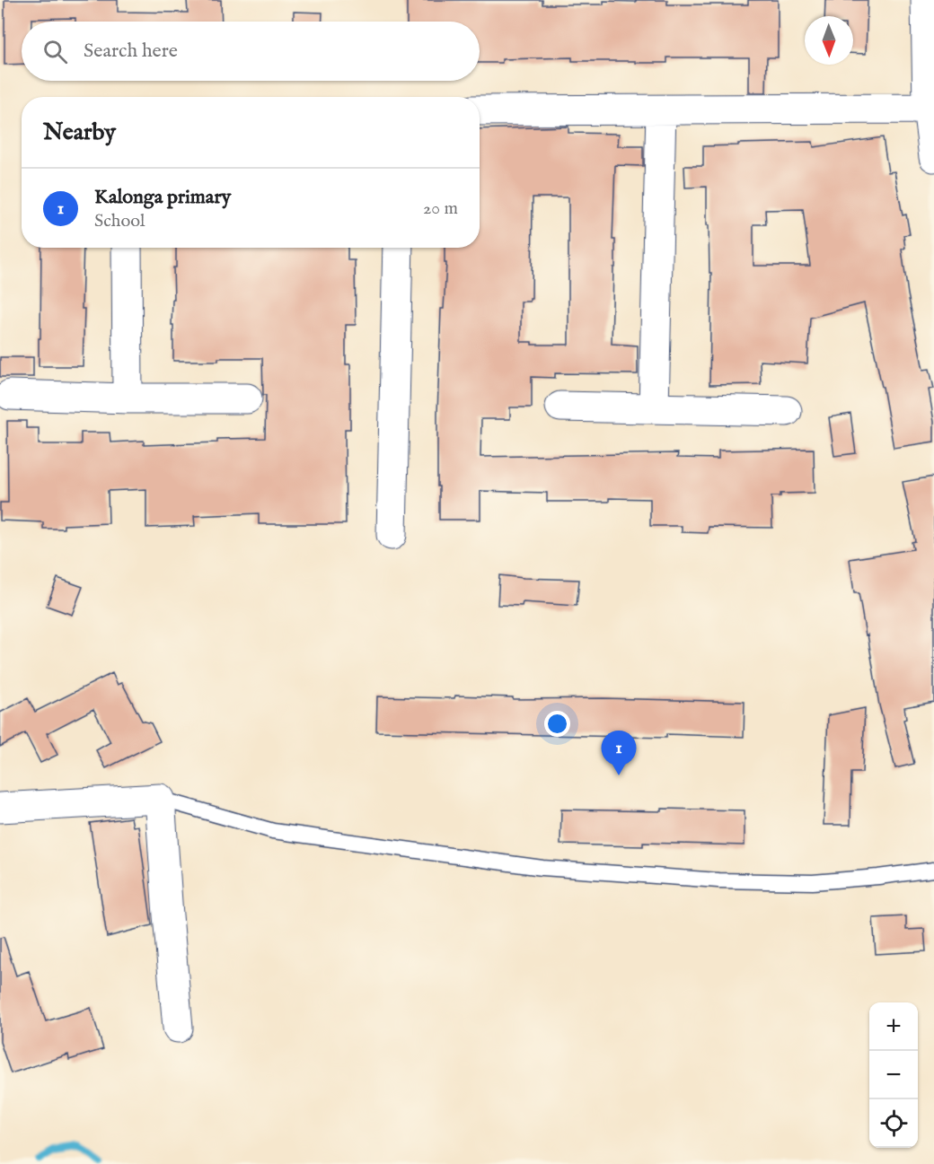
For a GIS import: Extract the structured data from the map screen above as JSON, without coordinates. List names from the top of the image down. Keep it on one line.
{"north":"bottom","page":{"search":"Search here","heading":"Nearby","list":[{"mark":"1","name":"Kalonga primary","note":"School","value":"20 m"}],"pins":"1","map_buttons":["+","−"]}}
